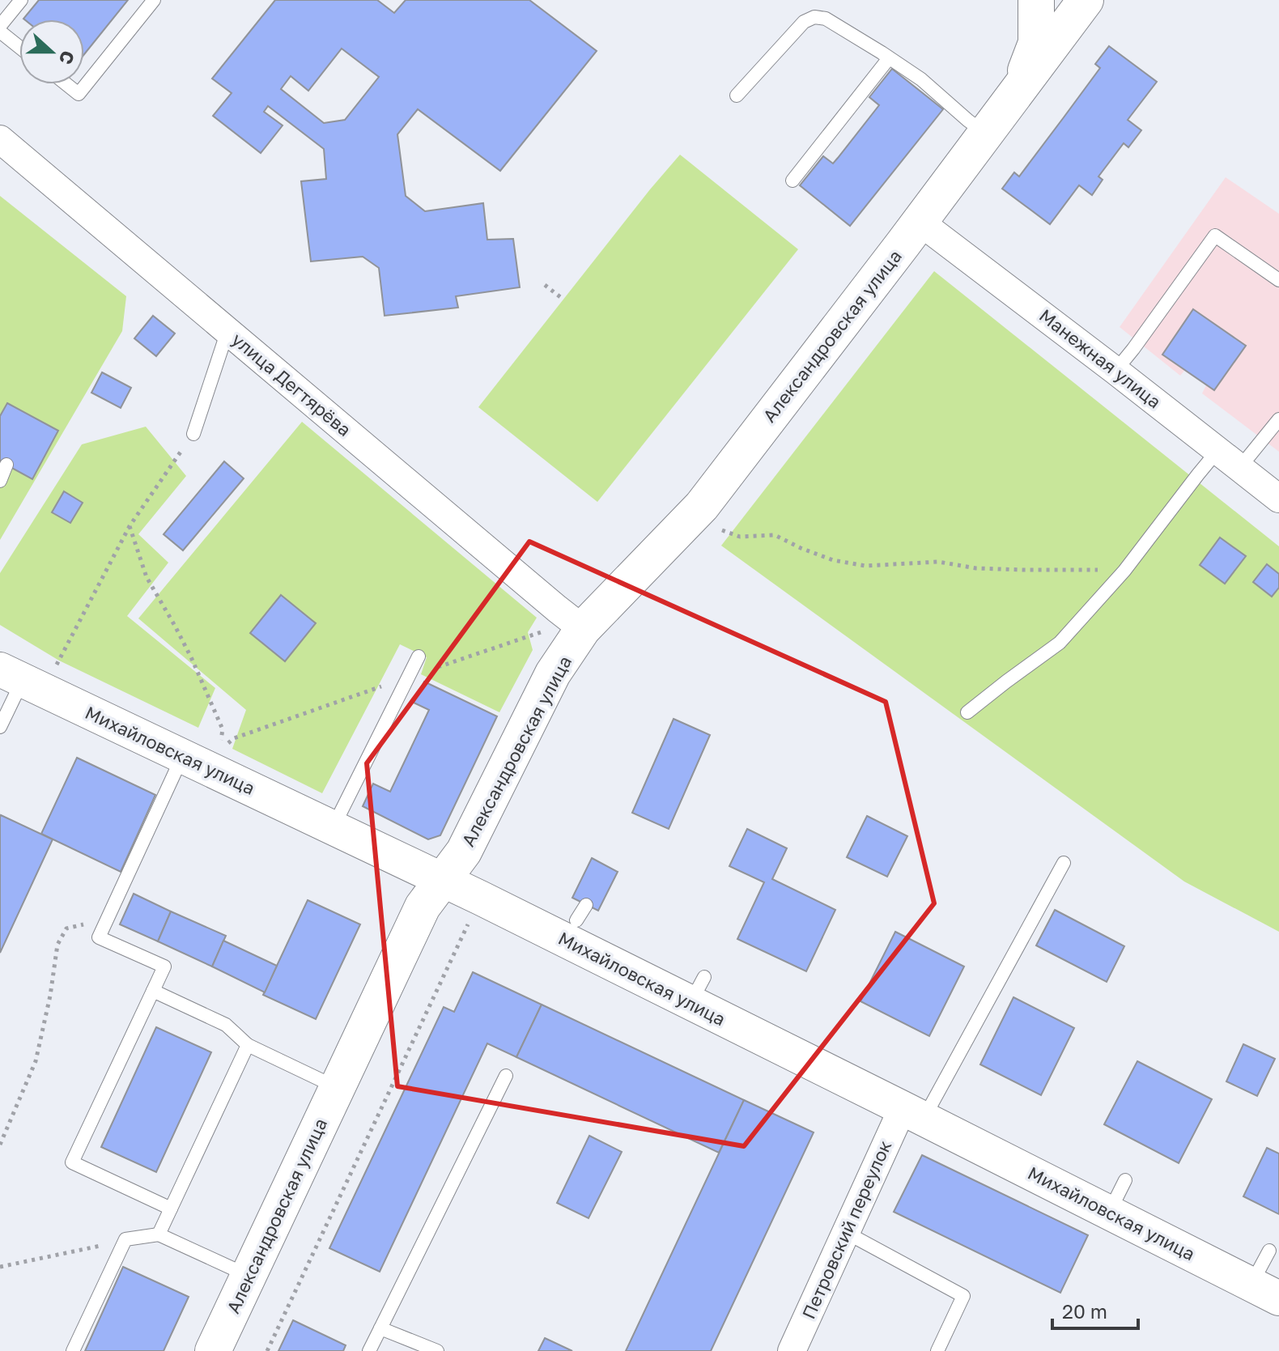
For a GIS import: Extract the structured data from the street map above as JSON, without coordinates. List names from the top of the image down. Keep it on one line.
{"streets":{"main road":["Александровская улица"],"street":["Манежная улица","улица Дегтярёва","Михайловская улица","Петровский переулок"]},"crossings":[["Александровская улица","Манежная улица"],["Александровская улица","улица Дегтярёва"],["Александровская улица","Михайловская улица"],["Михайловская улица","Петровский переулок"]],"scale_bar":"20 m","north":"right"}
